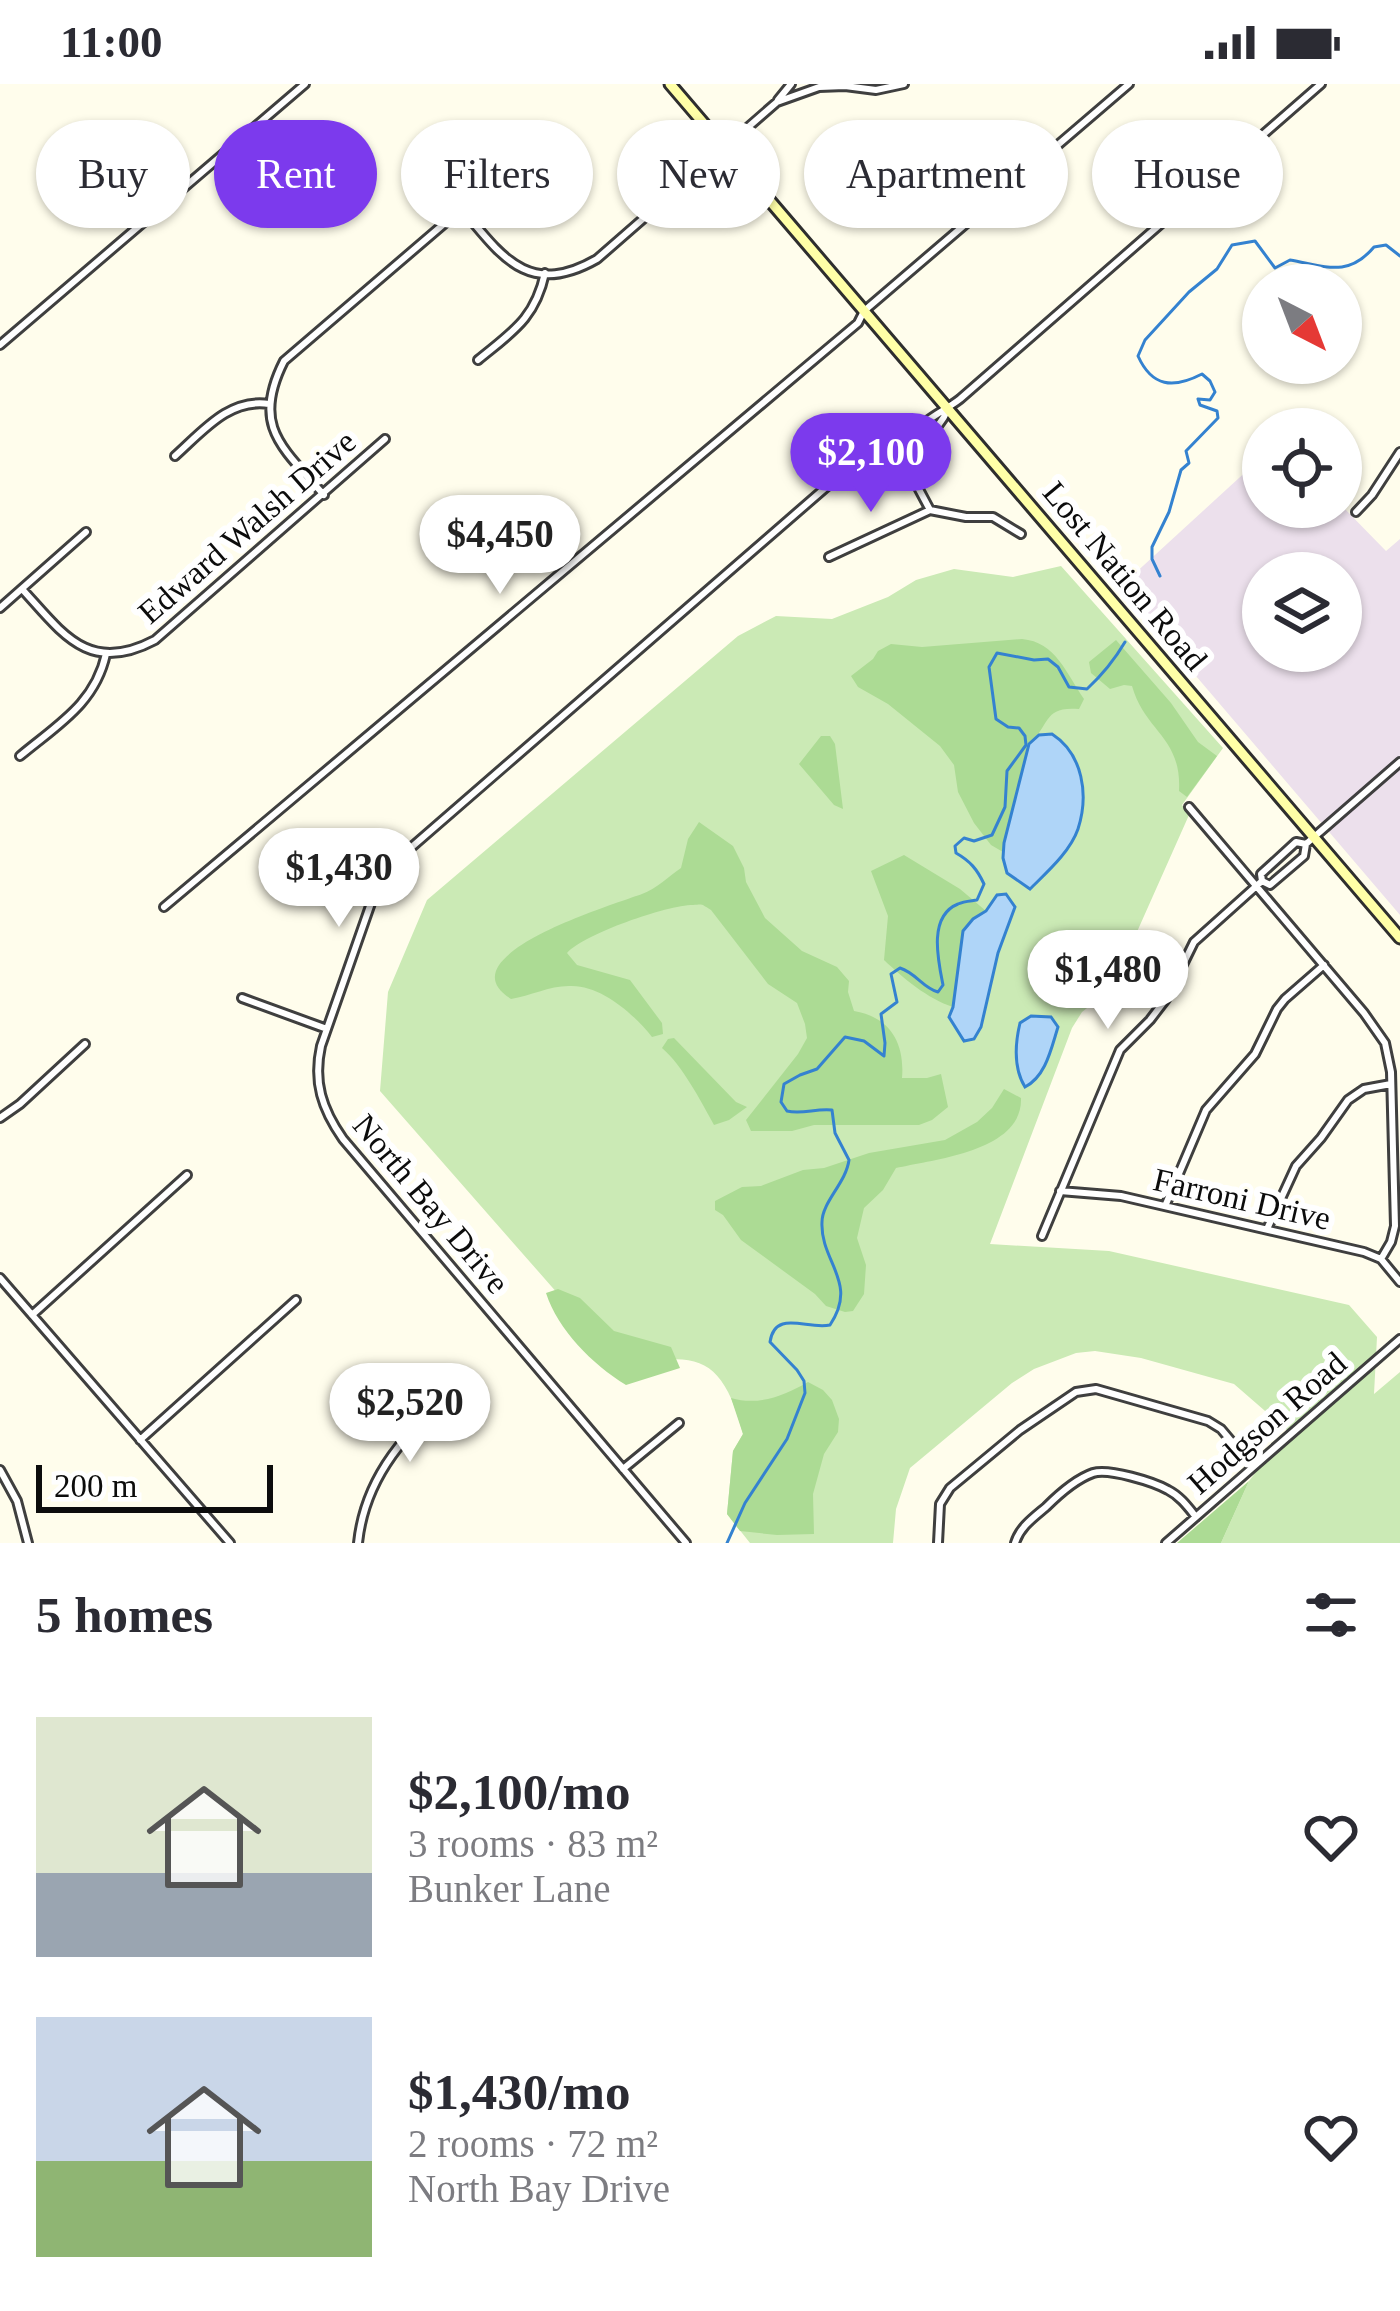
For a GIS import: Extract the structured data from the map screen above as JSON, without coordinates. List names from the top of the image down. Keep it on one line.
{"streets":{"street":["Edward Walsh Drive","Lost Nation Road","Farroni Drive","North Bay Drive","Hodgson Road"]},"crossings":[["Lost Nation Road","North Bay Drive"]],"scale_bar":"200 m","north":"bottom right","page":{"status":"11:00","chip":["Buy","Rent","Filters","New","Apartment","House"],"price":["$2,100","$4,450","$1,430","$1,480","$2,520"],"scale":"200 m","heading":"5 homes","list":[{"name":"$2,100/mo","note":"3 rooms · 83 m² · Bunker Lane"},{"name":"$1,430/mo","note":"2 rooms · 72 m² · North Bay Drive"}]}}
